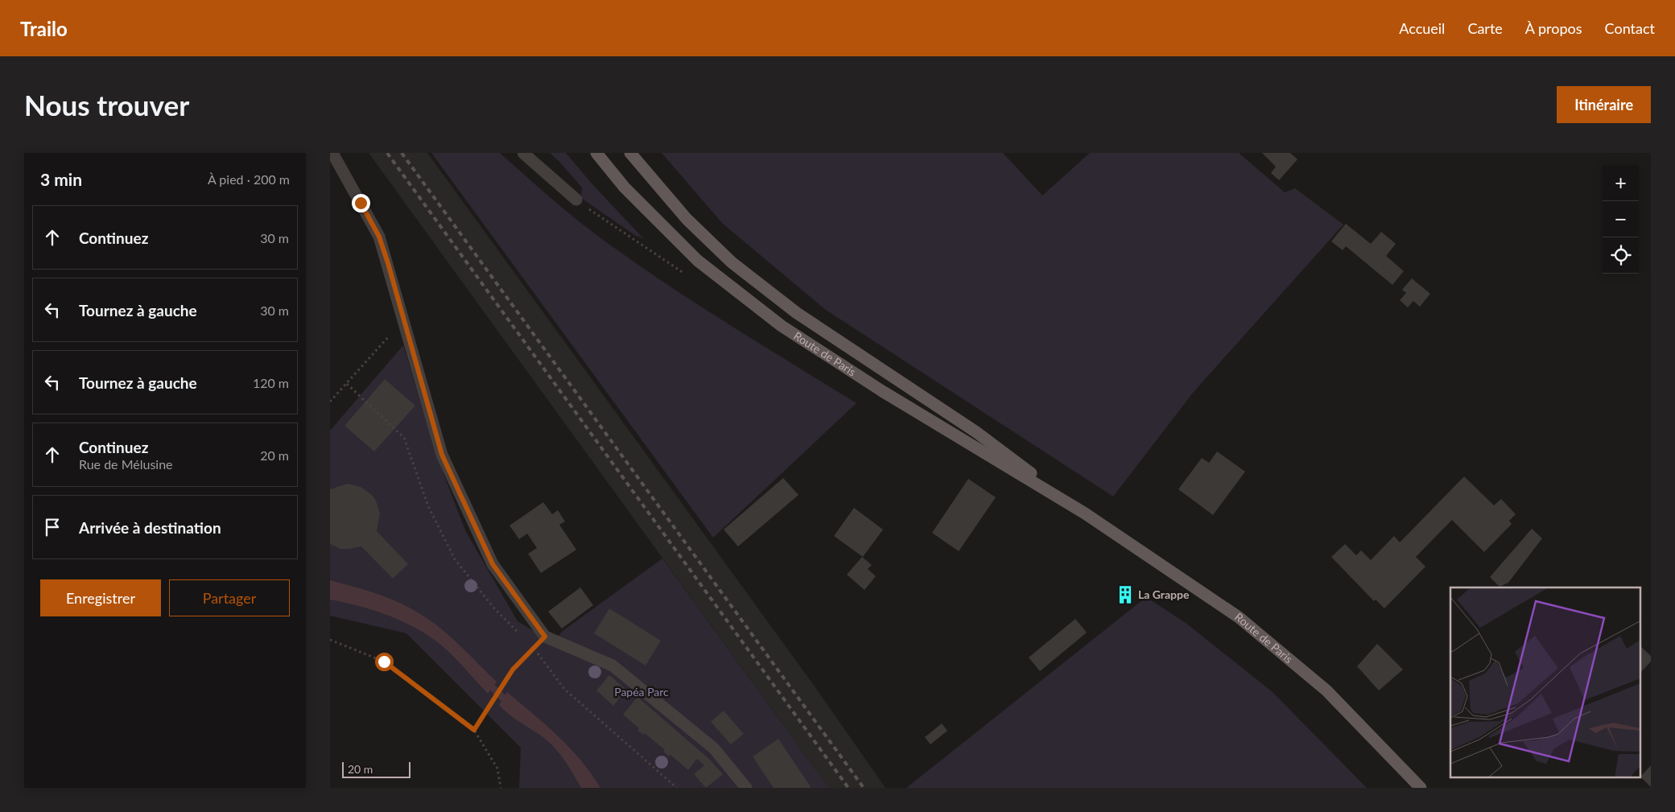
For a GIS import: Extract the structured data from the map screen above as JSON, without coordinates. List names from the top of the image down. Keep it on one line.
{"streets":{"main road":["Route de Paris"]},"parks":["Papéa Parc"],"places":{"building":["La Grappe"]},"scale_bar":"20 m","page":{"header":"Trailo","nav":["Accueil","Carte","À propos","Contact"],"buttons":["Itinéraire",["Enregistrer","Partager"]],"title":"Nous trouver","heading":["3 min","À pied · 200 m"],"map_buttons":["+","−"],"list":[["Continuez","30 m"],["Tournez à gauche","30 m"],["Tournez à gauche","120 m"],["Continuez","Rue de Mélusine","20 m"],"Arrivée à destination"],"scale":"20 m"}}
